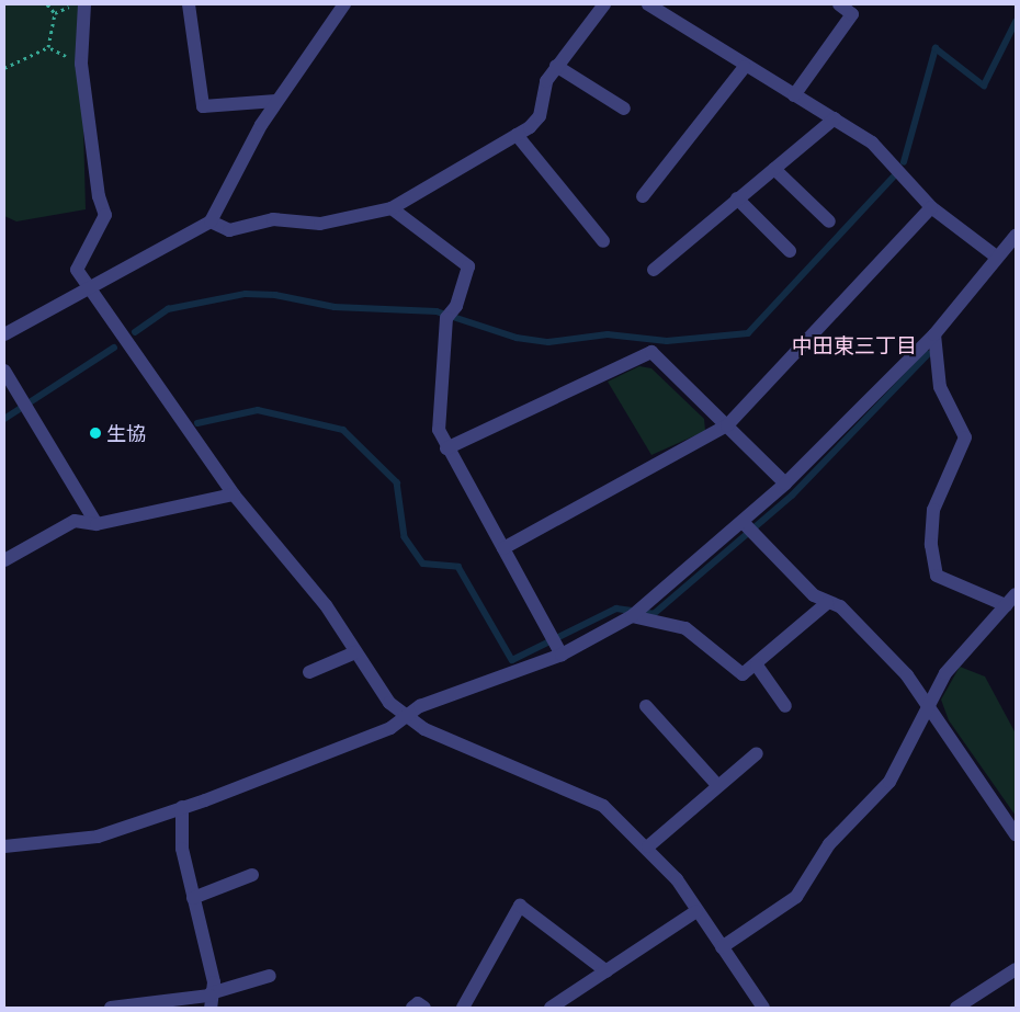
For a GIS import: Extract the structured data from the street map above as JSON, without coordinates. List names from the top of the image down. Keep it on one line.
{"districts":["中田東三丁目"],"places":["生協"]}
